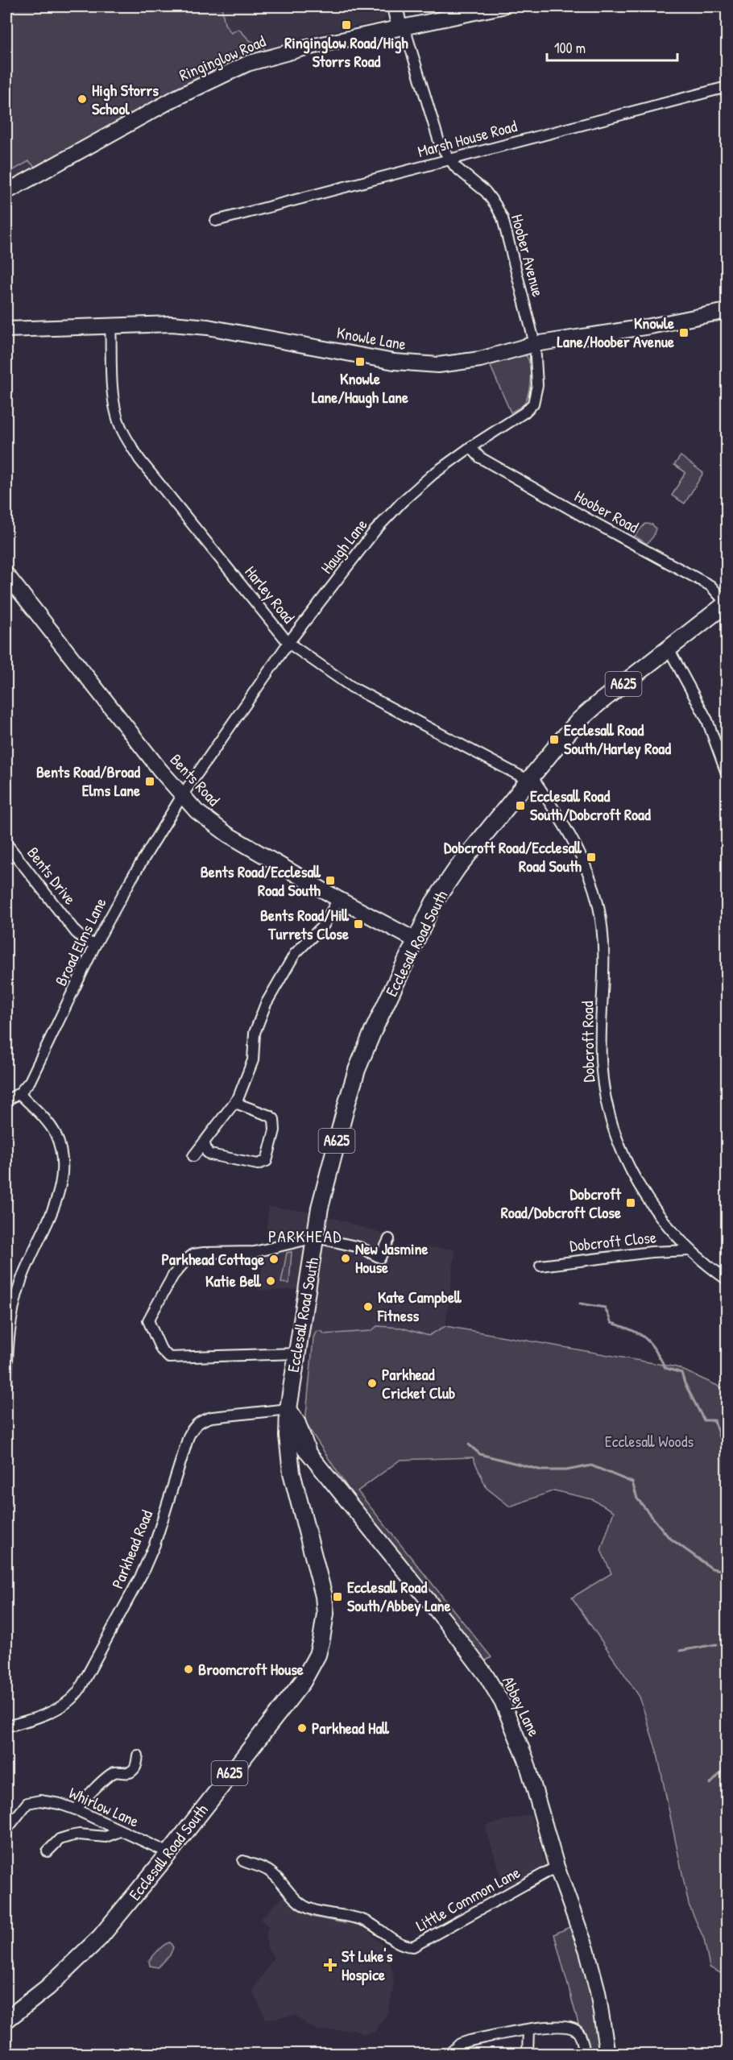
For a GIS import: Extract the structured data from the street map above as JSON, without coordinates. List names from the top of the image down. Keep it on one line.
{"streets":{"main road":["A625","Ecclesall Road South"],"street":["Ringinglow Road","Marsh House Road","Hoober Avenue","Knowle Lane","Hoober Road","Haugh Lane","Harley Road","Bents Road","Bents Drive","Broad Elms Lane","Dobcroft Road","Dobcroft Close","Parkhead Road","Abbey Lane","Whirlow Lane","Little Common Lane"]},"crossings":[["Ringinglow Road","Hoober Avenue"],["Marsh House Road","Hoober Avenue"],["Hoober Avenue","Knowle Lane"],["Hoober Avenue","Haugh Lane"],["Knowle Lane","Haugh Lane"],["Knowle Lane","Harley Road"],["Hoober Road","Haugh Lane"],["Hoober Road","Ecclesall Road South"],["Haugh Lane","Harley Road"],["Haugh Lane","Bents Road"],["Haugh Lane","Broad Elms Lane"],["Harley Road","Ecclesall Road South"],["Harley Road","Dobcroft Road"],["Bents Road","Broad Elms Lane"],["Bents Road","Ecclesall Road South"],["Bents Drive","Broad Elms Lane"],["Ecclesall Road South","Dobcroft Road"],["Ecclesall Road South","Parkhead Road"],["Ecclesall Road South","Abbey Lane"],["Ecclesall Road South","Whirlow Lane"],["Dobcroft Road","Dobcroft Close"],["Abbey Lane","Little Common Lane"]],"districts":["PARKHEAD"],"parks":["Ecclesall Woods"],"places":{"transit":["Ringinglow Road/High Storrs Road","Knowle Lane/Hoober Avenue","Knowle Lane/Haugh Lane","Ecclesall Road South/Harley Road","Bents Road/Broad Elms Lane","Ecclesall Road South/Dobcroft Road","Dobcroft Road/Ecclesall Road South","Bents Road/Ecclesall Road South","Bents Road/Hill Turrets Close","Dobcroft Road/Dobcroft Close","Ecclesall Road South/Abbey Lane"],"other":["High Storrs School","New Jasmine House","Parkhead Cottage","Katie Bell","Kate Campbell Fitness","Parkhead Cricket Club","Broomcroft House","Parkhead Hall"],"health":["St Luke's Hospice"]},"scale_bar":"100 m"}
